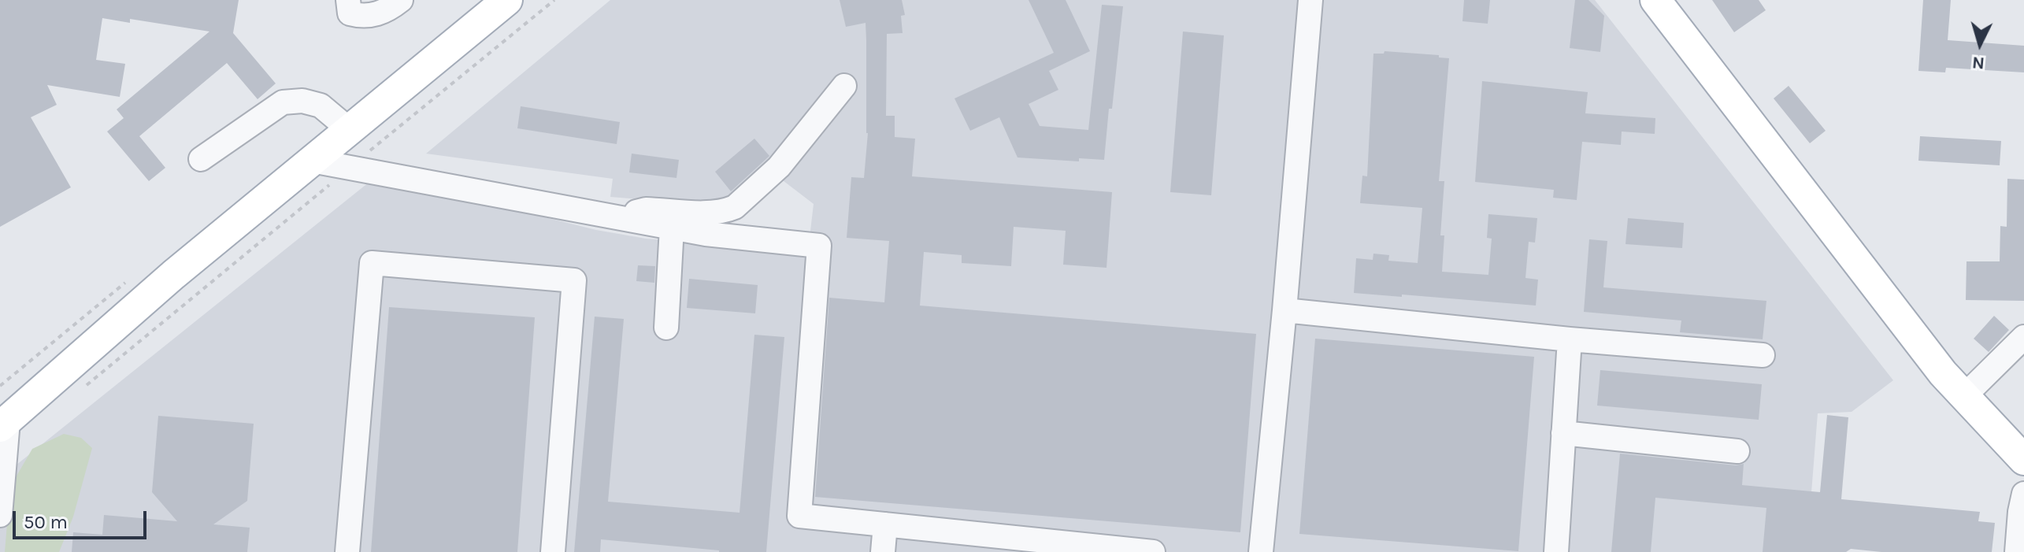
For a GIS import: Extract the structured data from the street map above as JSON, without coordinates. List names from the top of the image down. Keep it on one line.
{"scale_bar":"50 m","north":"bottom"}
